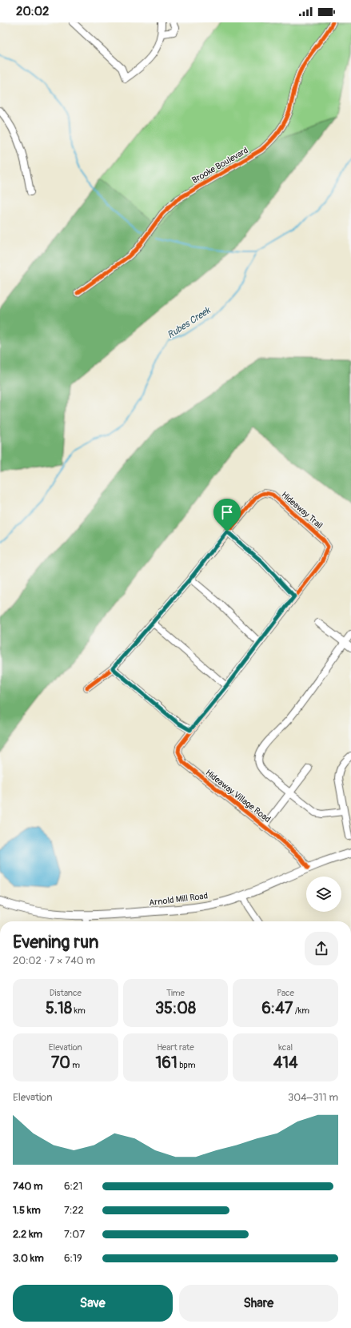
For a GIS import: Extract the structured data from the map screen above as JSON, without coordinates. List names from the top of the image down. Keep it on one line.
{"streets":{"main road":["Arnold Mill Road"],"street":["Brooke Boulevard","Hideaway Trail","Hideaway Village Road"]},"crossings":[["Hideaway Trail","Hideaway Village Road"],["Hideaway Village Road","Arnold Mill Road"]],"water":["Rubes Creek"],"page":{"status":"20:02","heading":["Evening run","20:02 · 7 × 740 m"],"stats":[["Distance","5.18 km"],["Time","35:08"],["Pace","6:47 /km"],["Elevation","70 m"],["Heart rate","161 bpm"],["kcal","414"]],"chart":["Elevation","304–311 m"],"list":[{"name":"740 m","note":"6:21"},{"name":"1.5 km","note":"7:22"},{"name":"2.2 km","note":"7:07"},{"name":"3.0 km","note":"6:19"}],"buttons":["Save","Share"]}}
